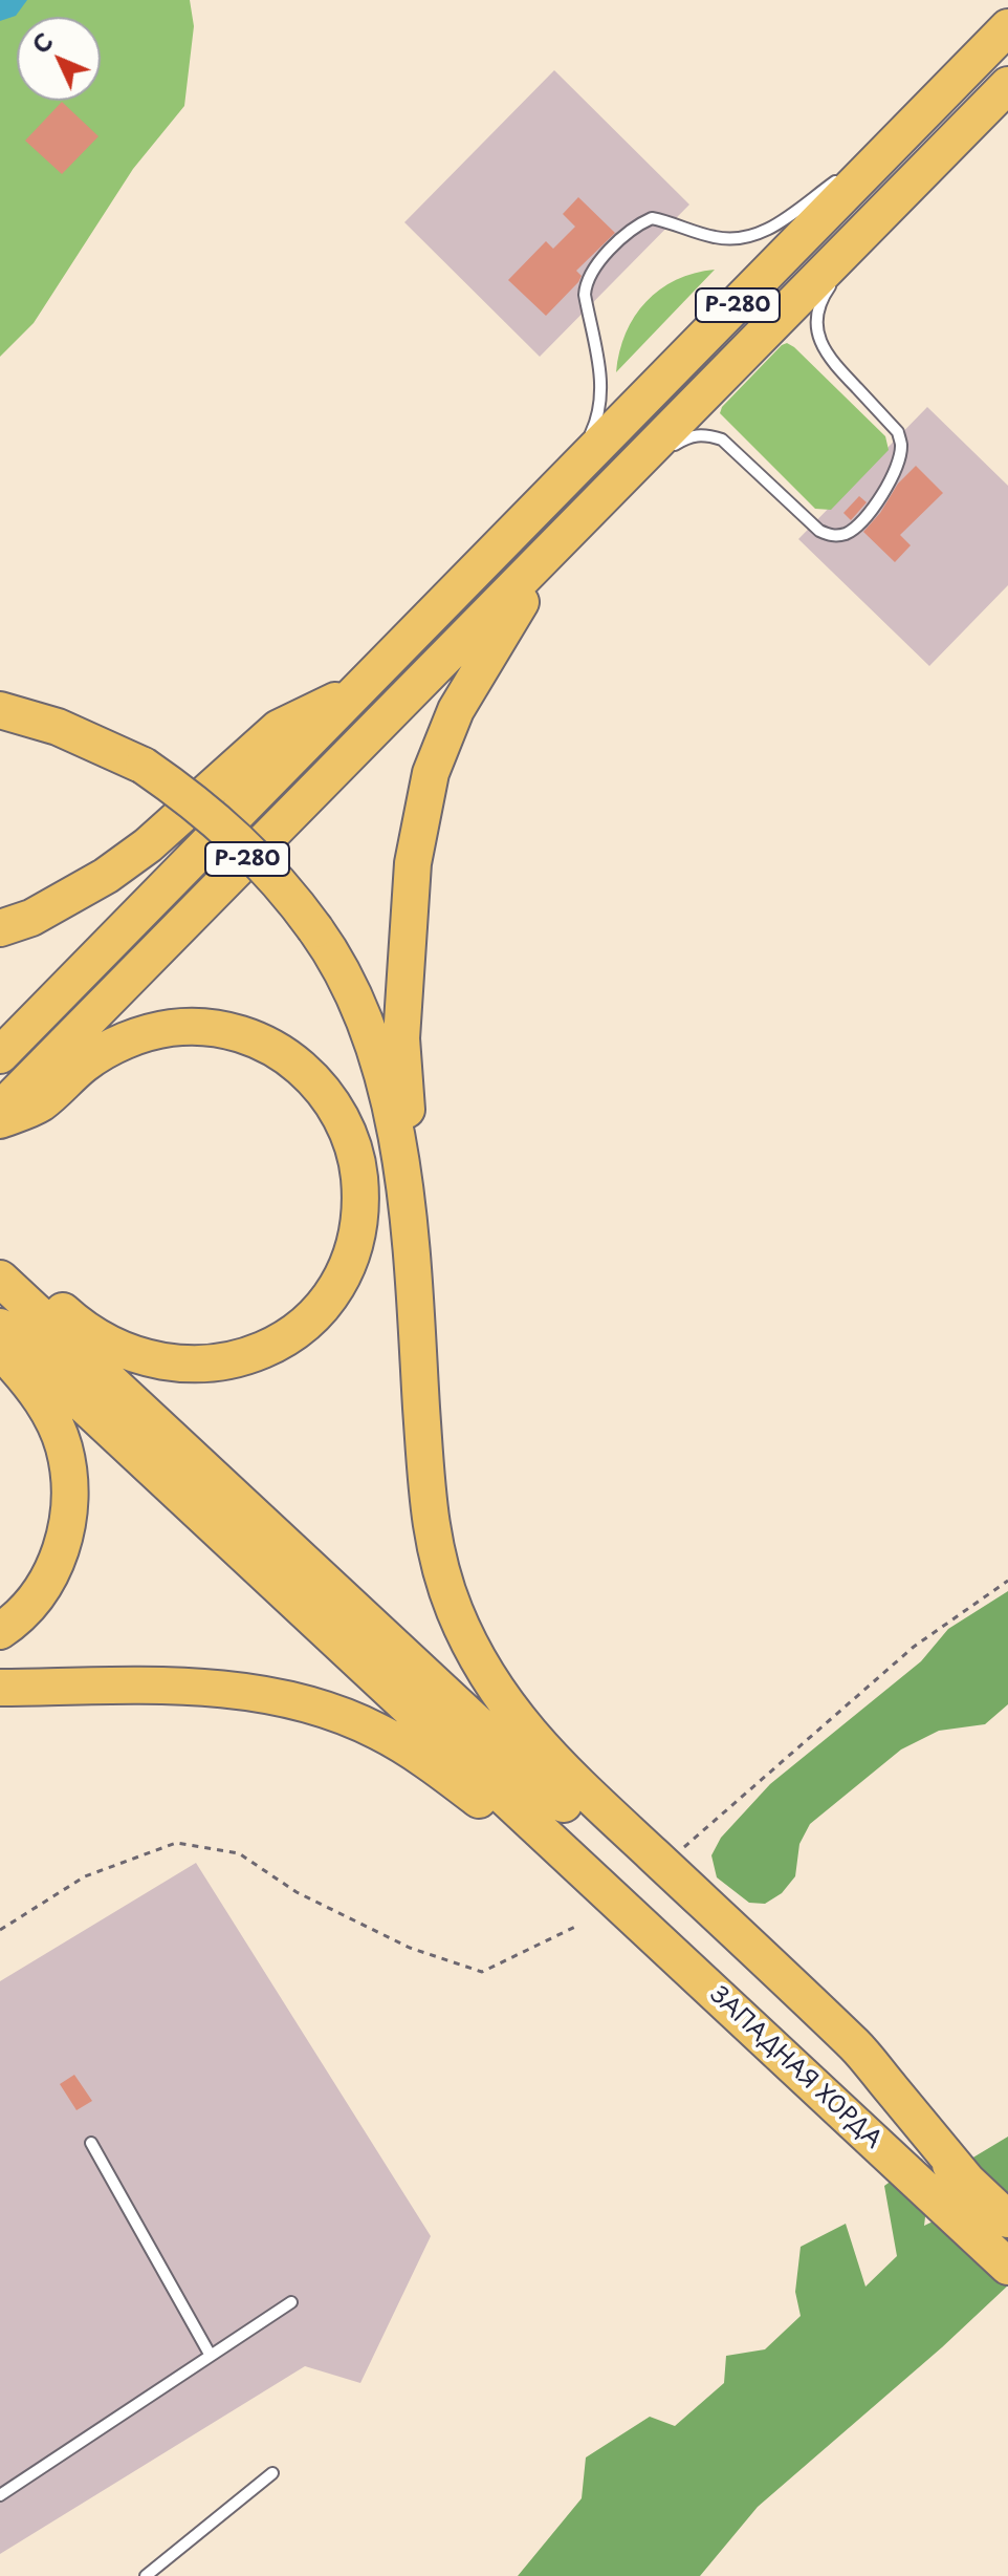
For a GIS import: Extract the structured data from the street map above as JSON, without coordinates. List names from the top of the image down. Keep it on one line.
{"streets":{"highway":["Р-280","ЗАПАДНАЯ ХОРДА"]},"north":"top left"}
